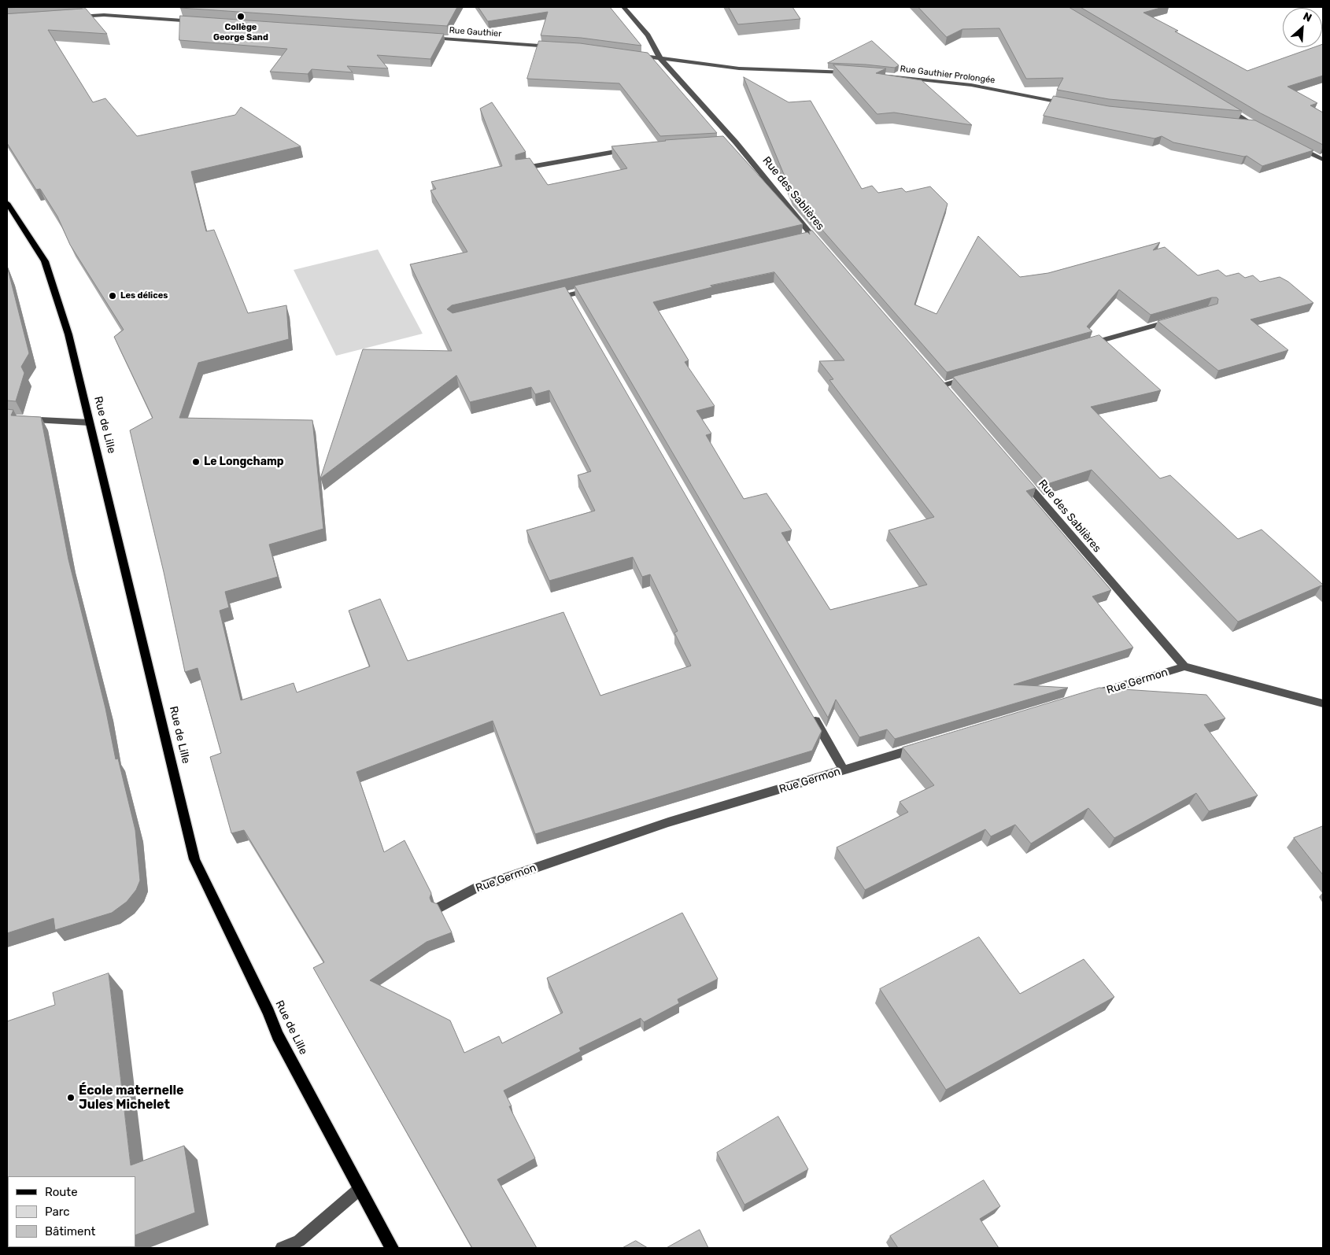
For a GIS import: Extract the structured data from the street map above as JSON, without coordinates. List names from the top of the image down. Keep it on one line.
{"streets":{"main road":["Rue de Lille"],"street":["Rue Gauthier","Rue Gauthier Prolongée","Rue des Sablières","Rue Germon"]},"crossings":[["Rue des Sablières","Rue Germon"]],"places":["Collège George Sand","Les délices","Le Longchamp","École maternelle Jules Michelet"],"legend":["Route","Parc","Bâtiment"],"north":"top right"}
